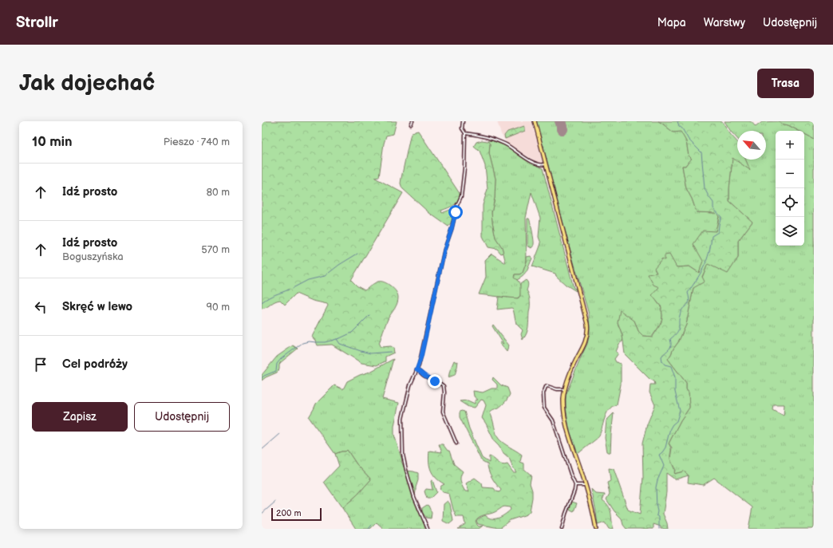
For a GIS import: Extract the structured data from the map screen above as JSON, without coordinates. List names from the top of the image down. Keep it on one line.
{"scale_bar":"200 m","north":"top left","page":{"header":"Strollr","nav":["Mapa","Warstwy","Udostępnij"],"buttons":["Trasa",["Zapisz","Udostępnij"]],"title":"Jak dojechać","heading":["10 min","Pieszo · 740 m"],"map_buttons":["+","−"],"list":[["Idź prosto","80 m"],["Idź prosto","Boguszyńska","570 m"],["Skręć w lewo","90 m"],"Cel podróży"],"scale":"200 m"}}
